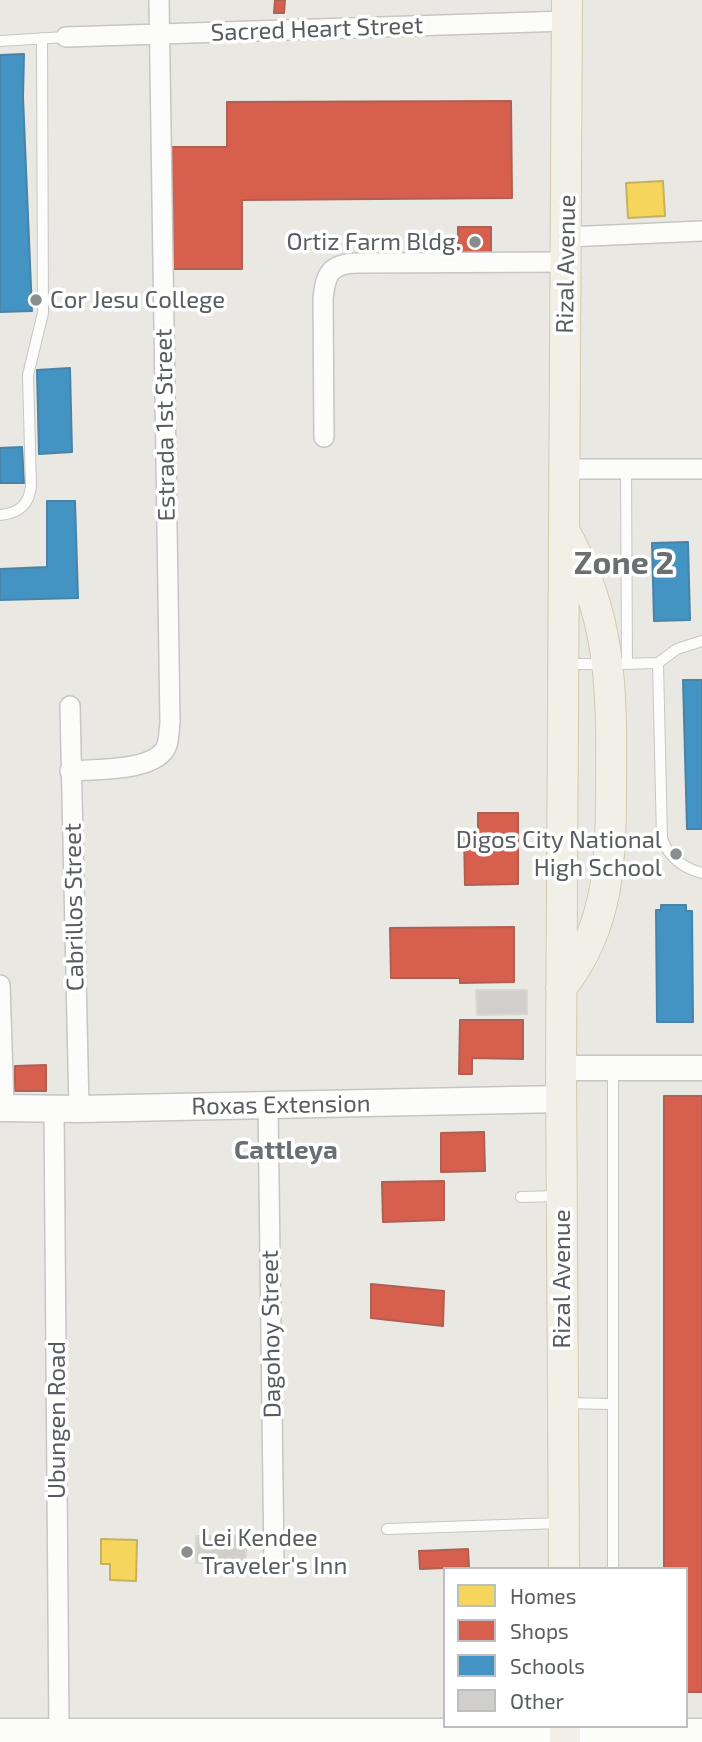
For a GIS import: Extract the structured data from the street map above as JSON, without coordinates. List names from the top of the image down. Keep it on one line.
{"streets":{"main road":["Rizal Avenue","Roxas Extension"],"street":["Sacred Heart Street","Estrada 1st Street","Cabrillos Street","Dagohoy Street","Ubungen Road"]},"crossings":[["Sacred Heart Street","Rizal Avenue"],["Sacred Heart Street","Estrada 1st Street"],["Rizal Avenue","Roxas Extension"],["Estrada 1st Street","Cabrillos Street"],["Cabrillos Street","Roxas Extension"],["Cabrillos Street","Ubungen Road"],["Roxas Extension","Dagohoy Street"],["Roxas Extension","Ubungen Road"]],"districts":["Zone 2","Cattleya"],"places":["Ortiz Farm Bldg.","Cor Jesu College","Digos City National High School","Lei Kendee Traveler's Inn"],"legend":["Homes","Shops","Schools","Other"]}
